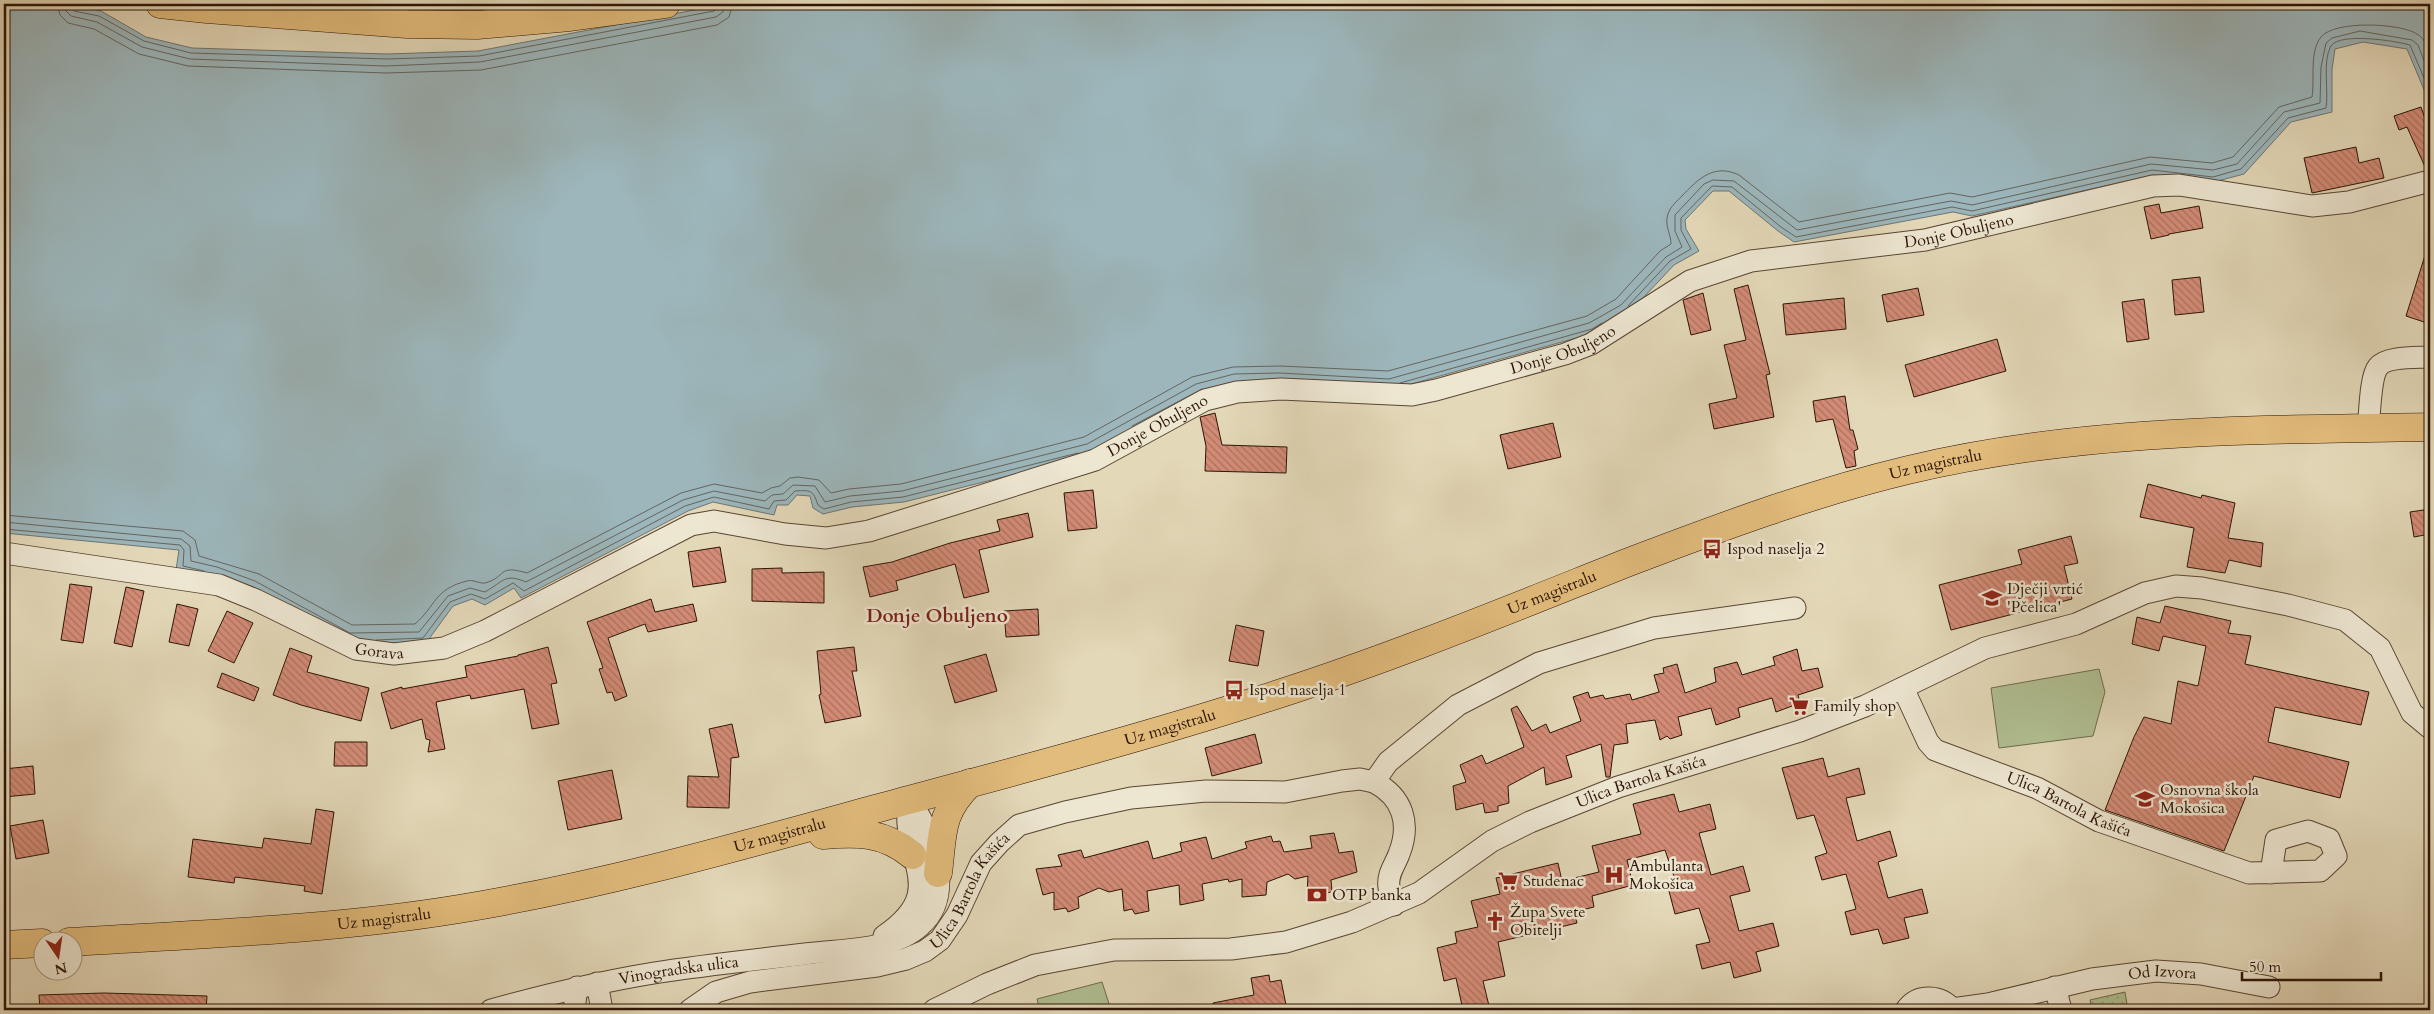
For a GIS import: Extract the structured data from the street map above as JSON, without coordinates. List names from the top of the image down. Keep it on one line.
{"streets":{"main road":["Uz magistralu"],"street":["Donje Obuljeno","Gorava","Ulica Bartola Kašića","Vinogradska ulica","Od Izvora"]},"crossings":[["Donje Obuljeno","Gorava"],["Uz magistralu","Vinogradska ulica"]],"districts":["Donje Obuljeno"],"places":{"bus stop":["Ispod naselja 2","Ispod naselja 1"],"school or university":["Dječji vrtić 'Pčelica'","Osnovna škola Mokošica"],"supermarket":["Family shop","Studenac"],"hospital":["Ambulanta Mokošica"],"bank":["OTP banka"],"church":["Župa Svete Obitelji"]},"scale_bar":"50 m","north":"bottom"}
